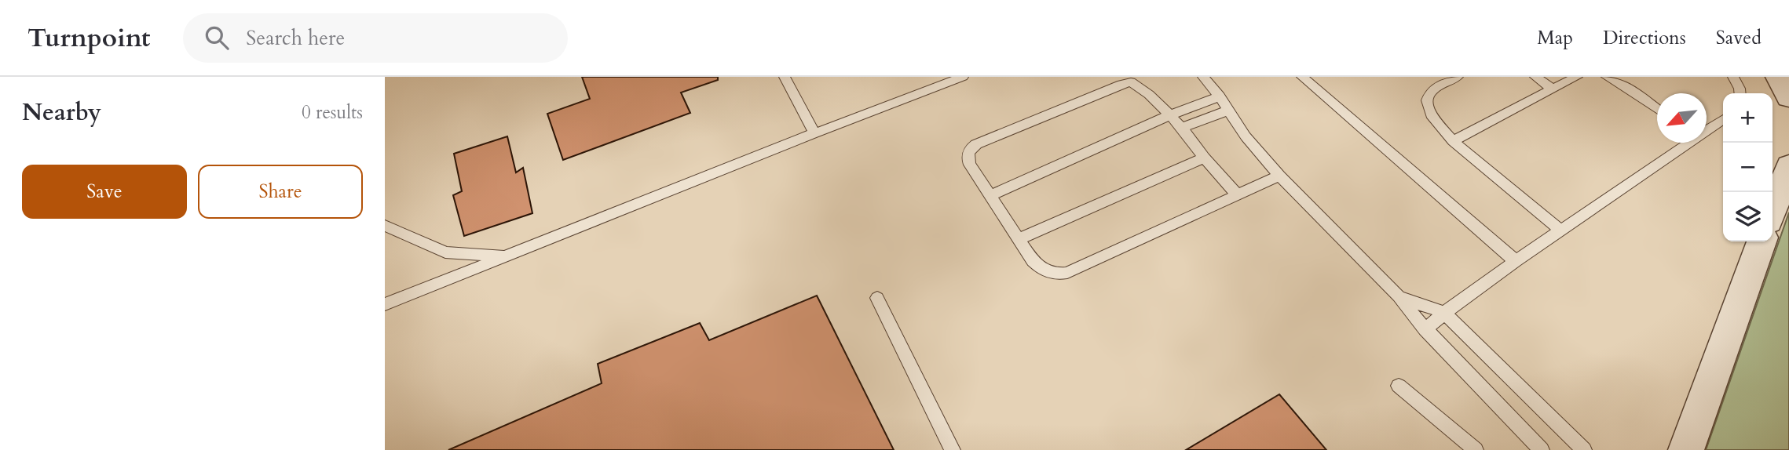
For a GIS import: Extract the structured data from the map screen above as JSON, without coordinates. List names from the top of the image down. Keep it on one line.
{"north":"bottom left","page":{"header":"Turnpoint","search":"Search here","nav":["Map","Directions","Saved"],"heading":["Nearby","0 results"],"map_buttons":["+","−"],"buttons":["Save","Share"]}}
